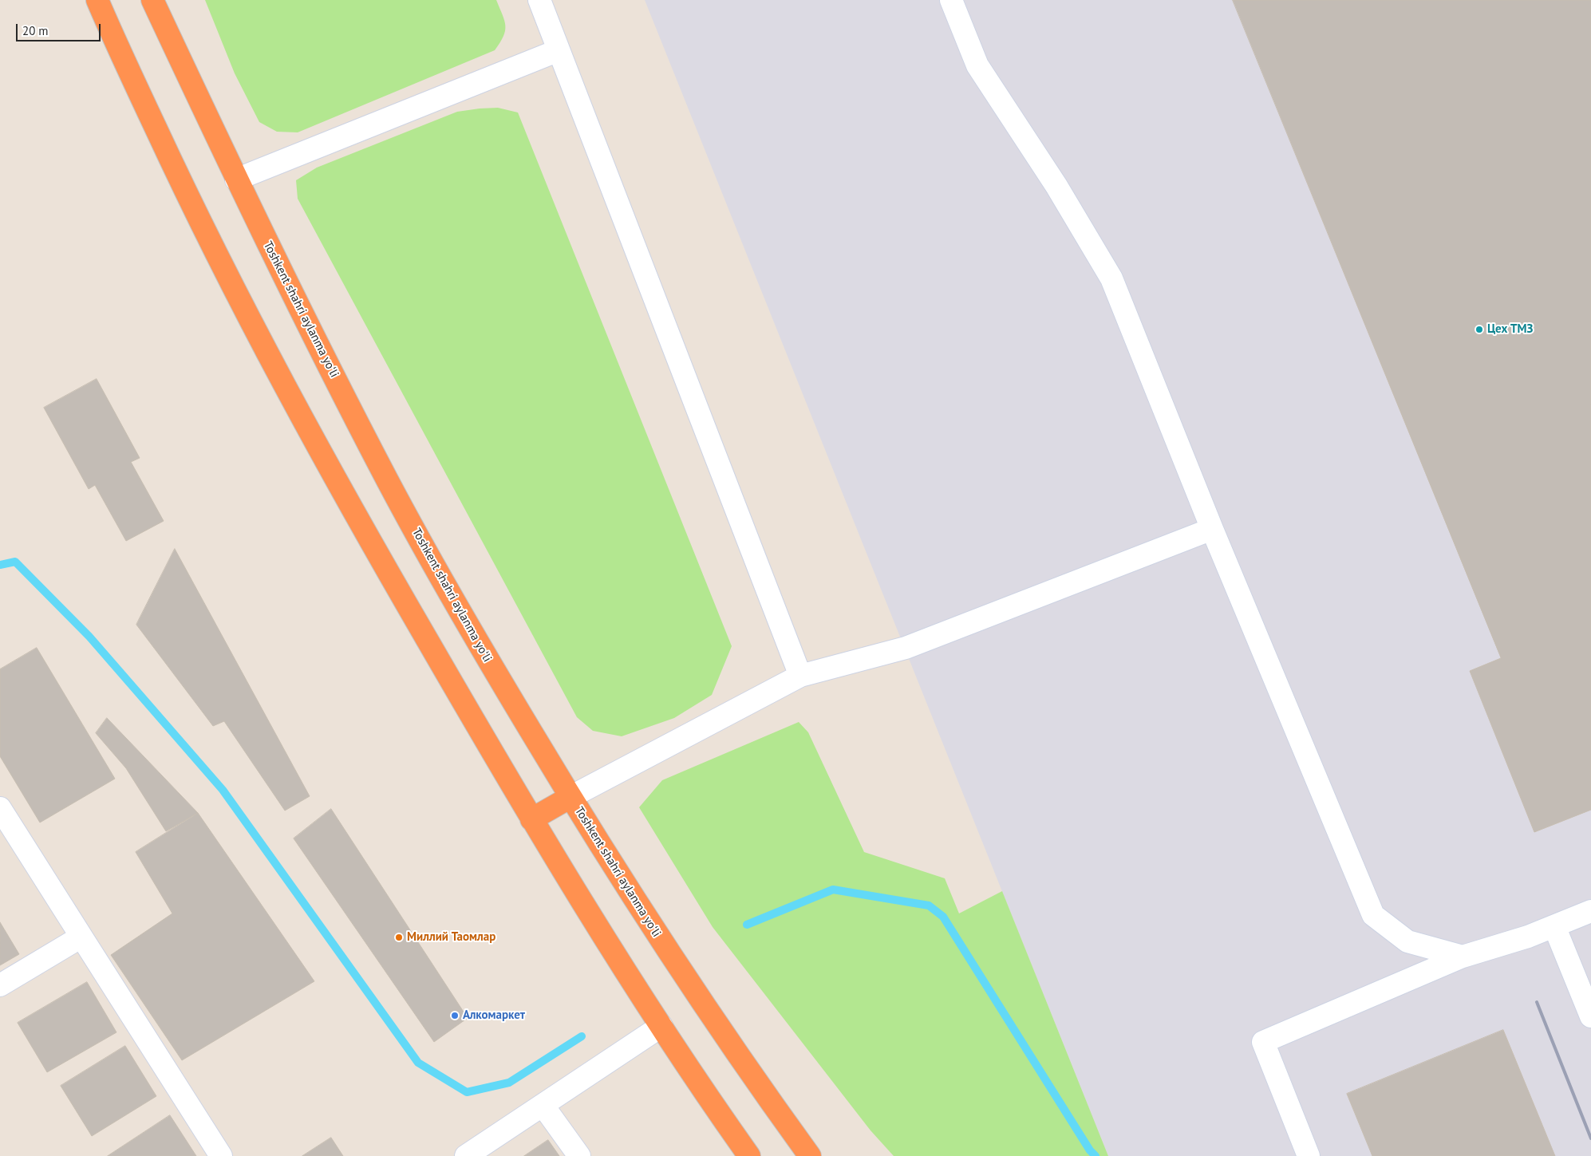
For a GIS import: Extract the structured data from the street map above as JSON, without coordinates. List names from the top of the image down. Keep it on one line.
{"streets":{"highway":["Toshkent shahri aylanma yoʻli"]},"places":["Цех ТМЗ","Миллий Таомлар","Алкомаркет"],"scale_bar":"20 m"}
